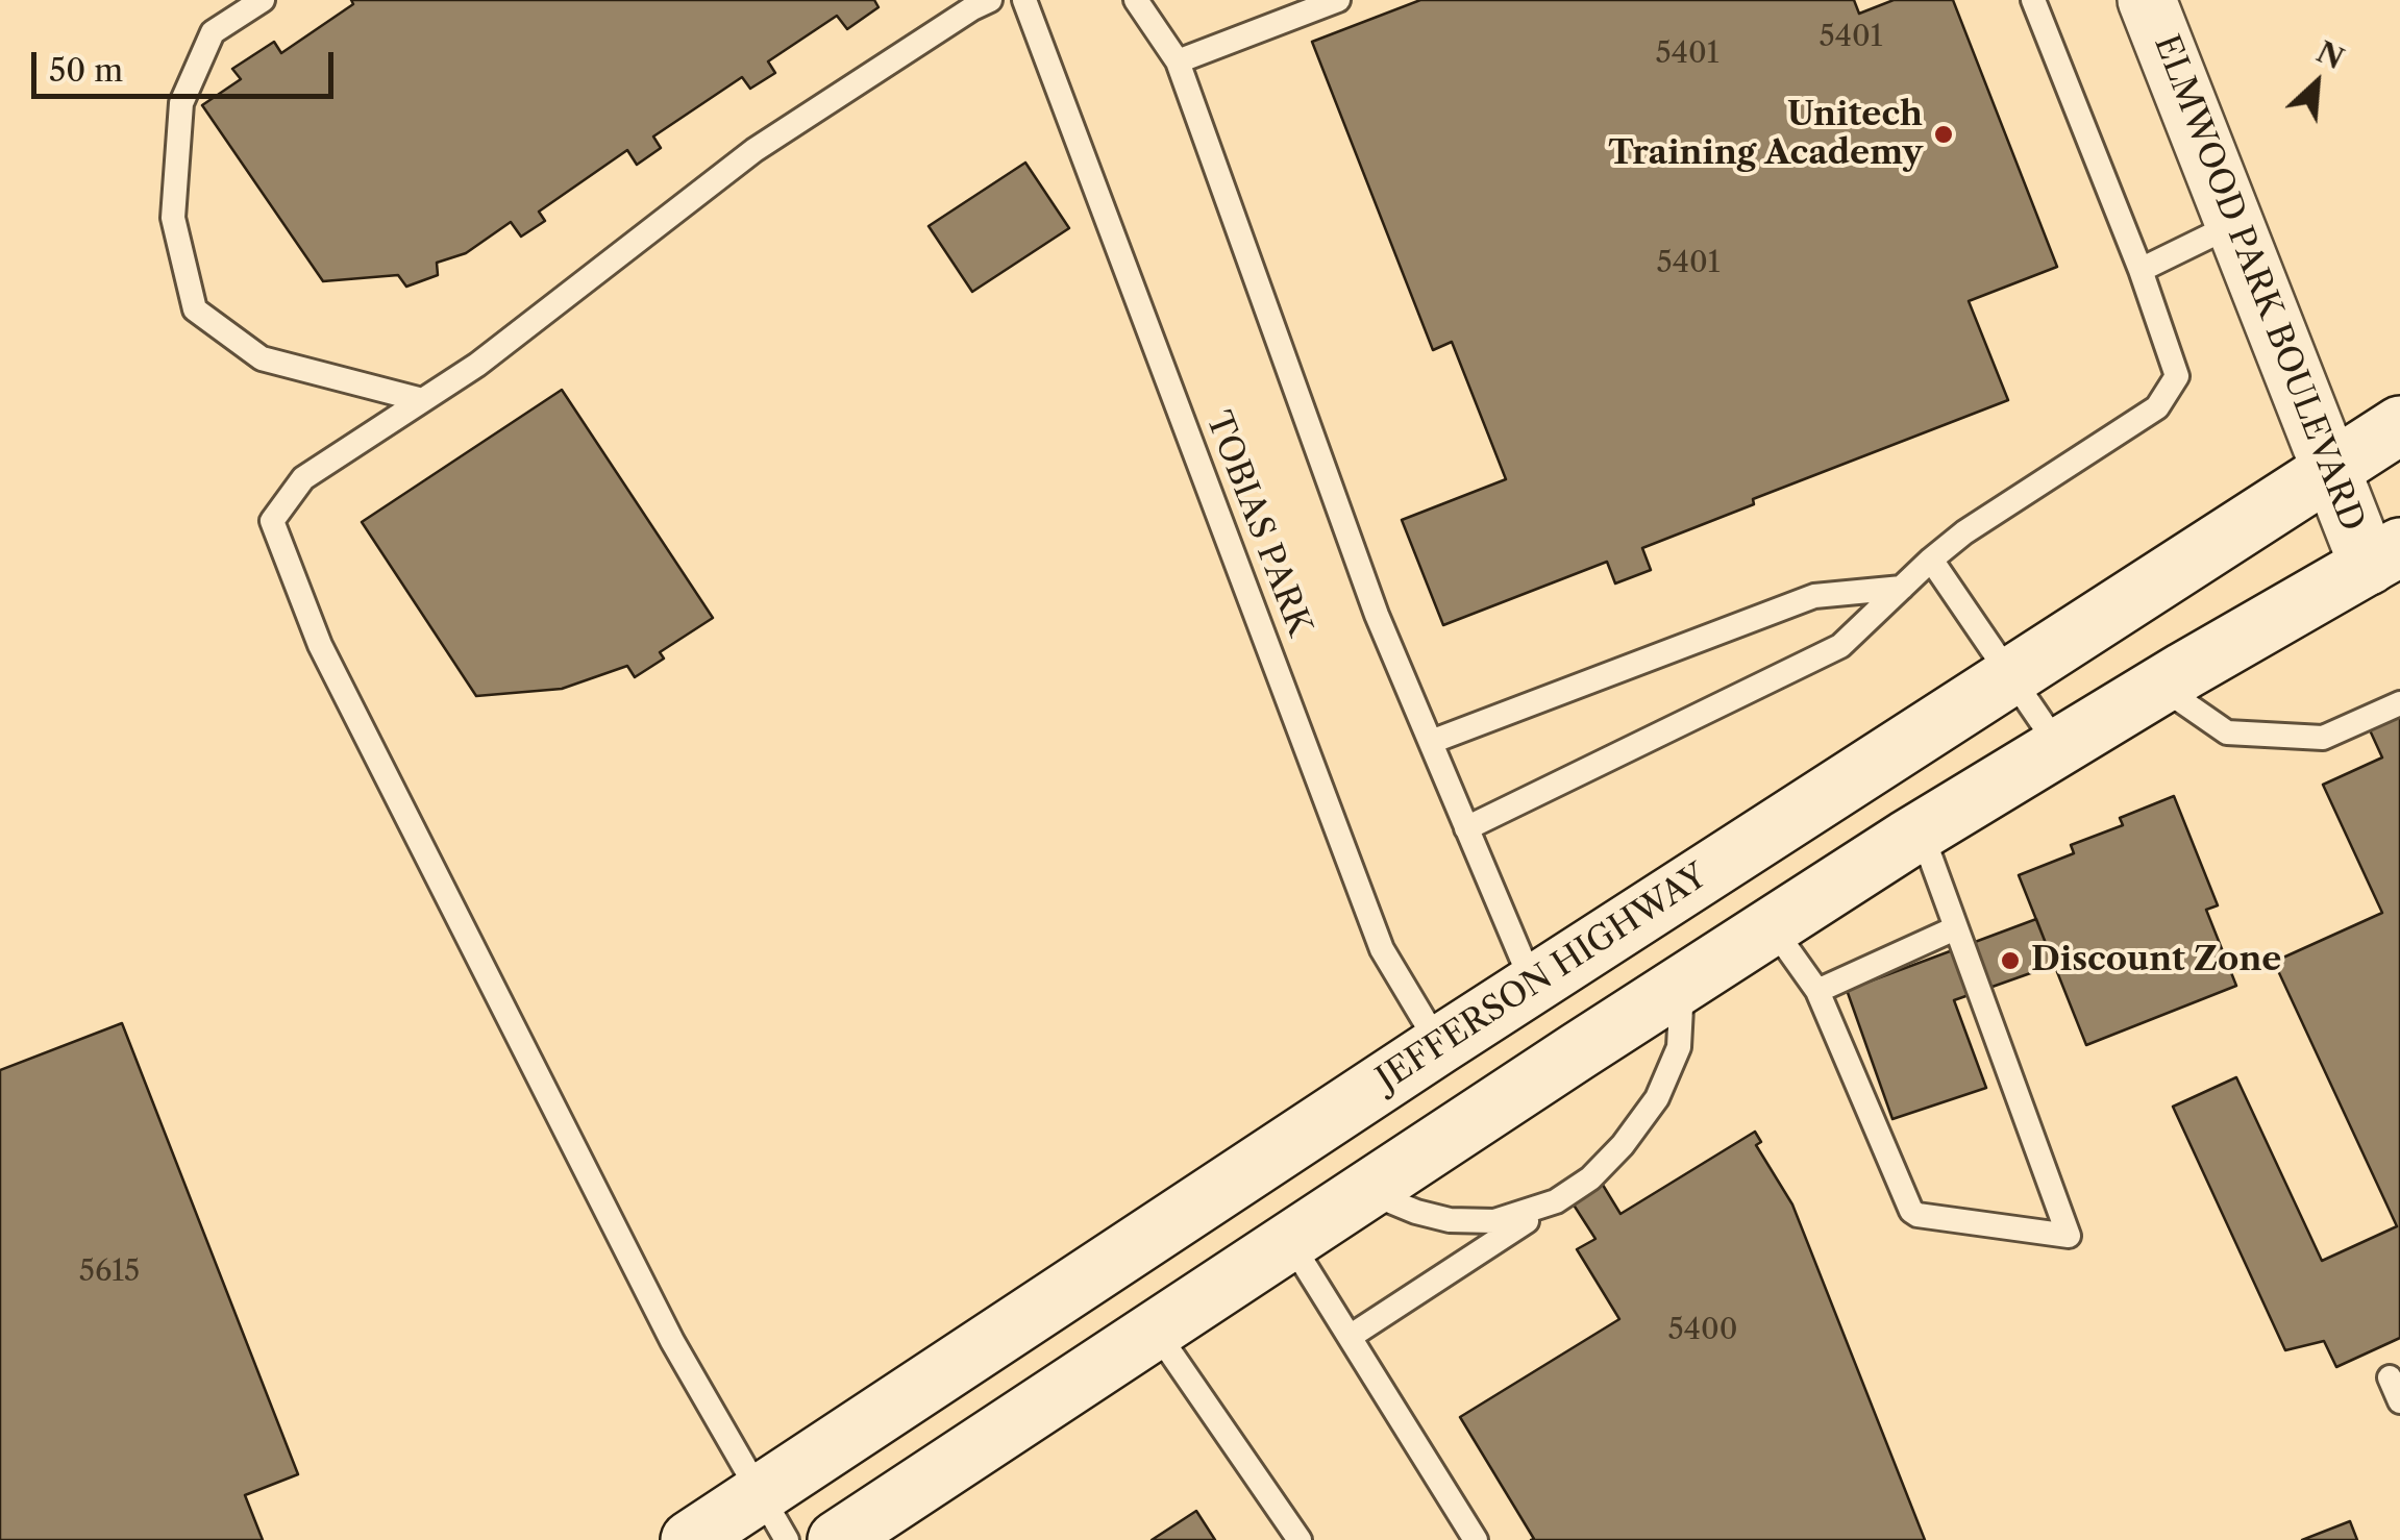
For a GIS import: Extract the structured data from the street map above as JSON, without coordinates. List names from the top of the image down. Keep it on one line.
{"streets":{"main road":["ELMWOOD PARK BOULEVARD","JEFFERSON HIGHWAY"],"lane":["TOBIAS PARK"]},"crossings":[["ELMWOOD PARK BOULEVARD","JEFFERSON HIGHWAY"],["TOBIAS PARK","JEFFERSON HIGHWAY"]],"places":["Unitech Training Academy","Discount Zone"],"house_numbers":["5401","5401","5401","5615","5400"],"scale_bar":"50 m","north":"top right"}
